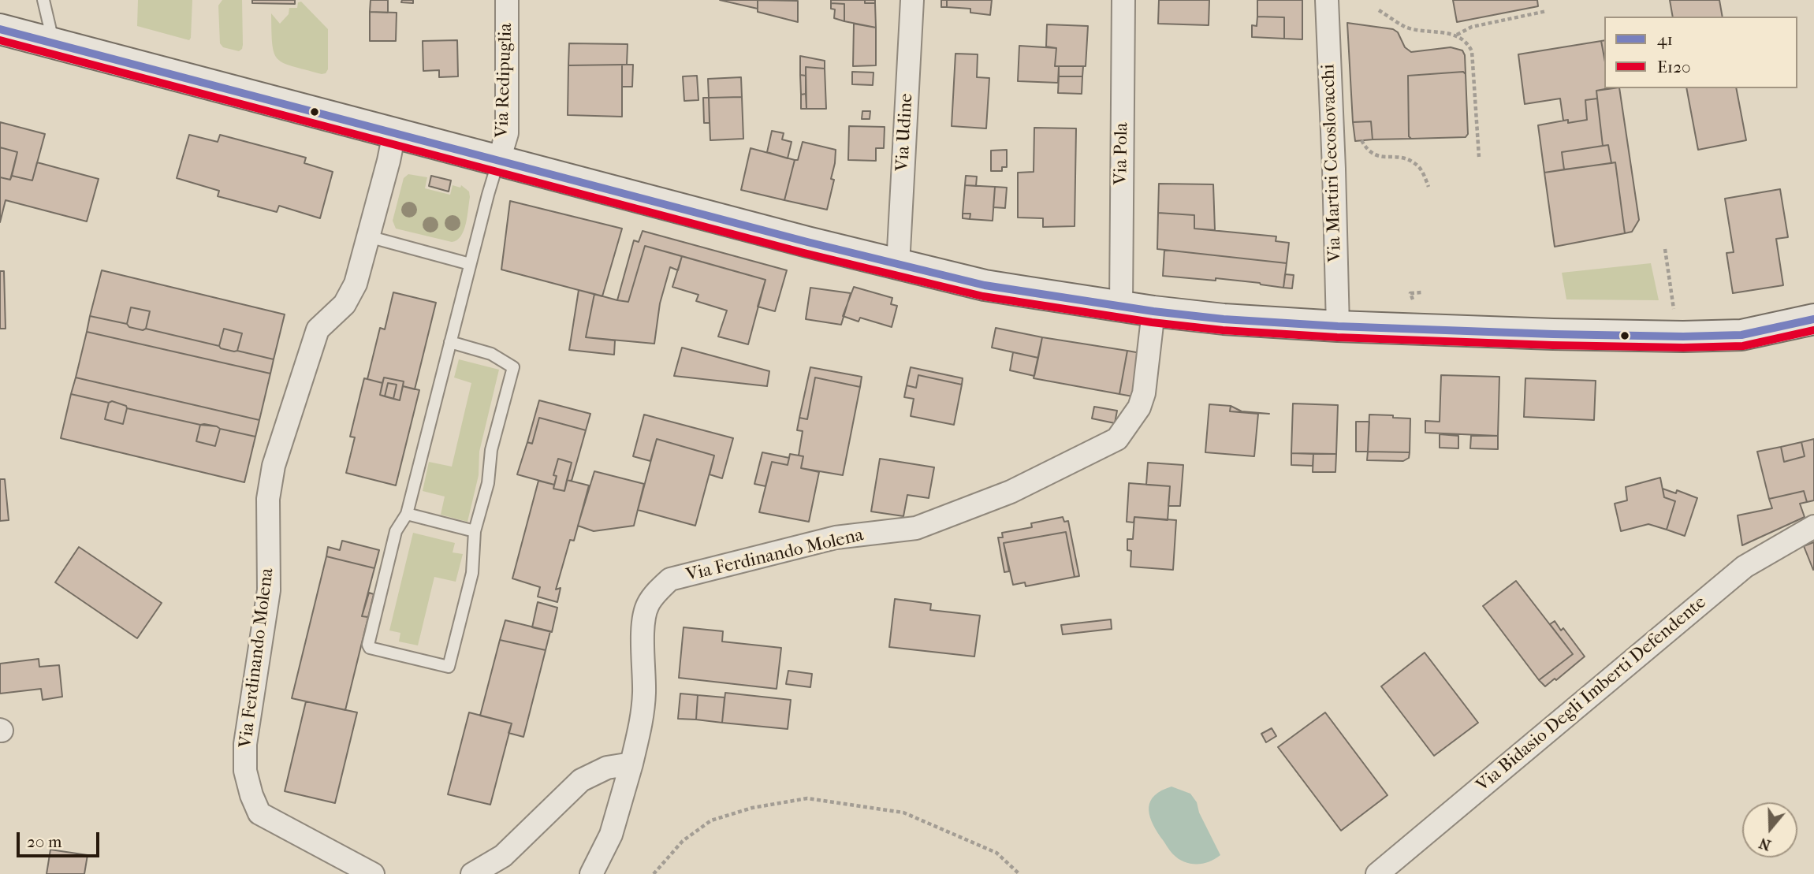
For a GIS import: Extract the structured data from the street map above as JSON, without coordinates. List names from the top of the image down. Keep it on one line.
{"streets":{"street":["Via Redipuglia","Via Udine","Via Pola","Via Martiri Cecoslovacchi","Via Ferdinando Molena","Via Bidasio Degli Imberti Defendente"]},"lines":["transit line 41","transit line E120"],"legend":["41","E120"],"scale_bar":"20 m","north":"bottom"}
